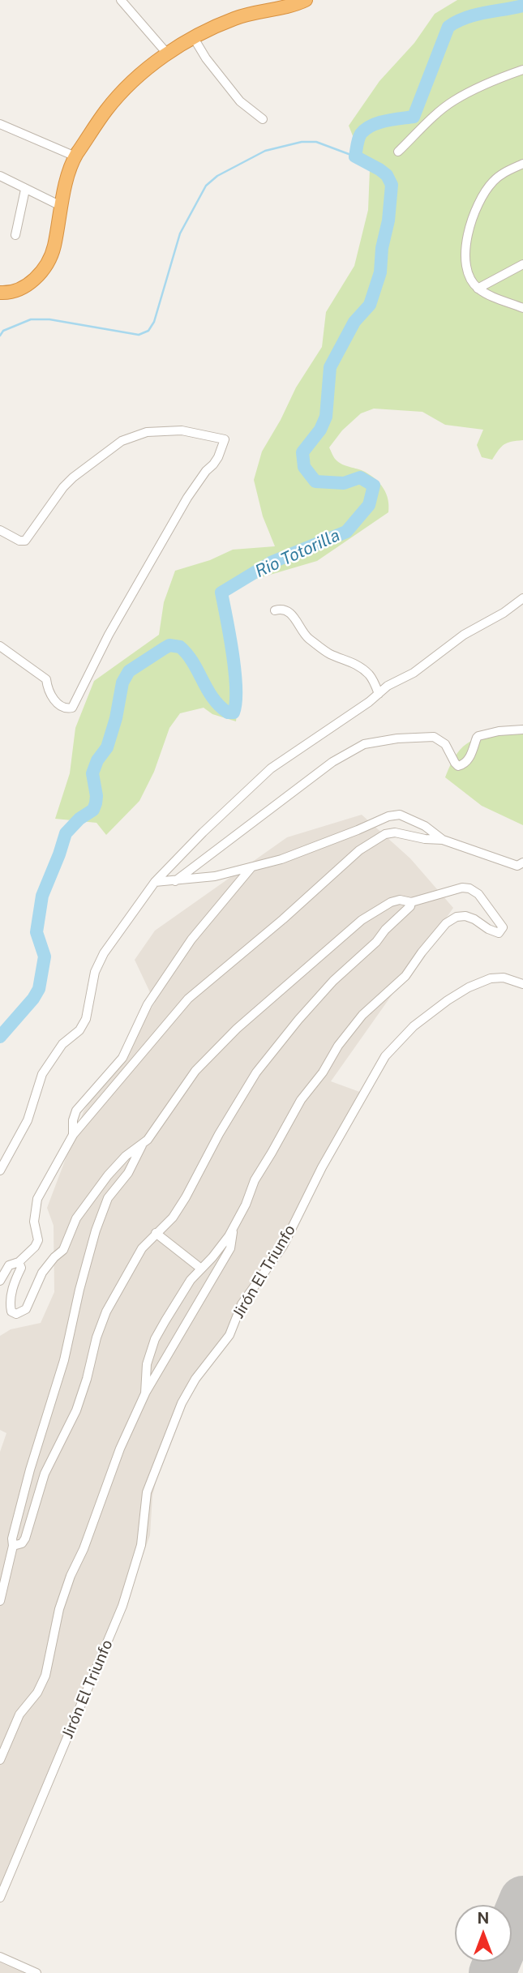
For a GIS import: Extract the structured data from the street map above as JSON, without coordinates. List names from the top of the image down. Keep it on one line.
{"streets":{"street":["Jirón El Triunfo"]},"water":["Rio Totorilla"],"north":"top"}
